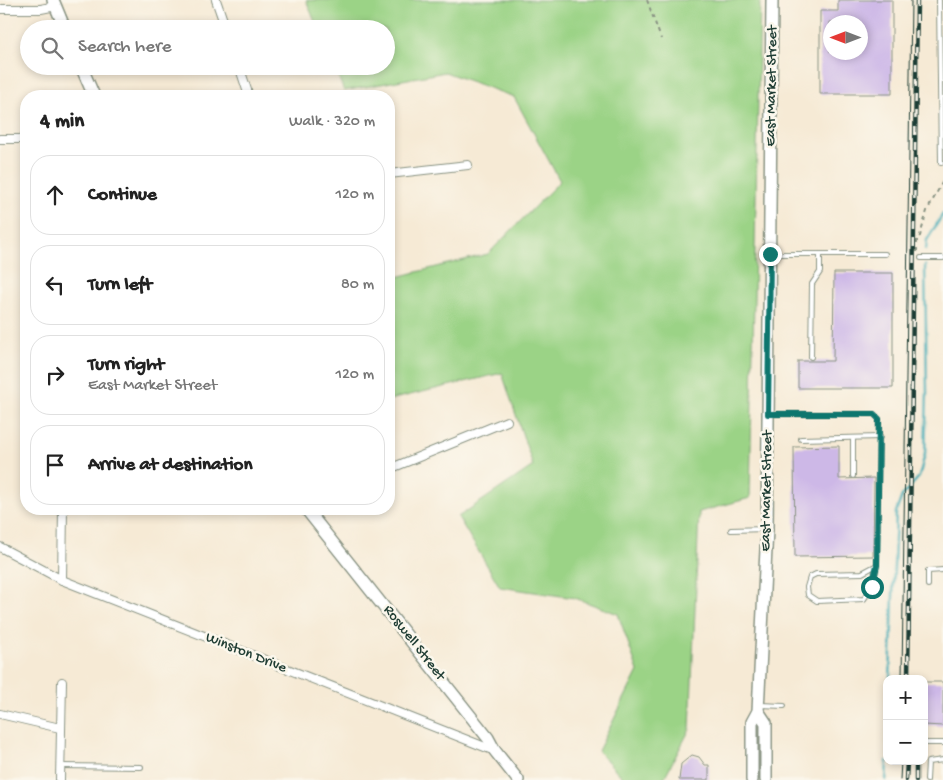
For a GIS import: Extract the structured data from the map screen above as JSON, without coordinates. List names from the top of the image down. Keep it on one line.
{"streets":{"main road":["East Market Street","Roswell Street"],"street":["Winston Drive"]},"crossings":[["Roswell Street","Winston Drive"]],"north":"left","page":{"search":"Search here","heading":["4 min","Walk · 320 m"],"list":[["Continue","120 m"],["Turn left","80 m"],["Turn right","East Market Street","120 m"],"Arrive at destination"],"map_buttons":["+","−"]}}
